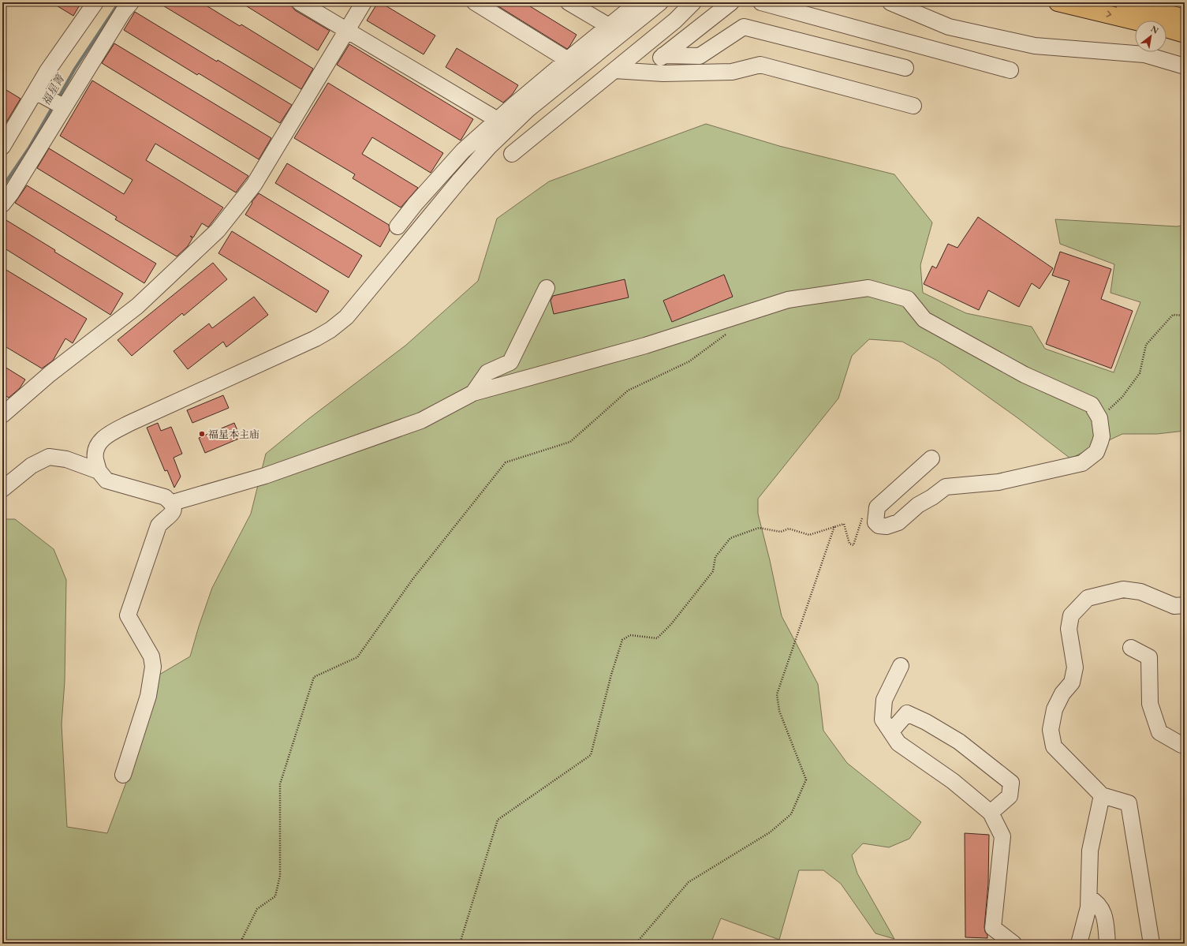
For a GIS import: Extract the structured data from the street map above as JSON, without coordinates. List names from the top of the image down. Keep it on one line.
{"water":["福星箐"],"places":["福星本主庙"],"north":"top right"}
